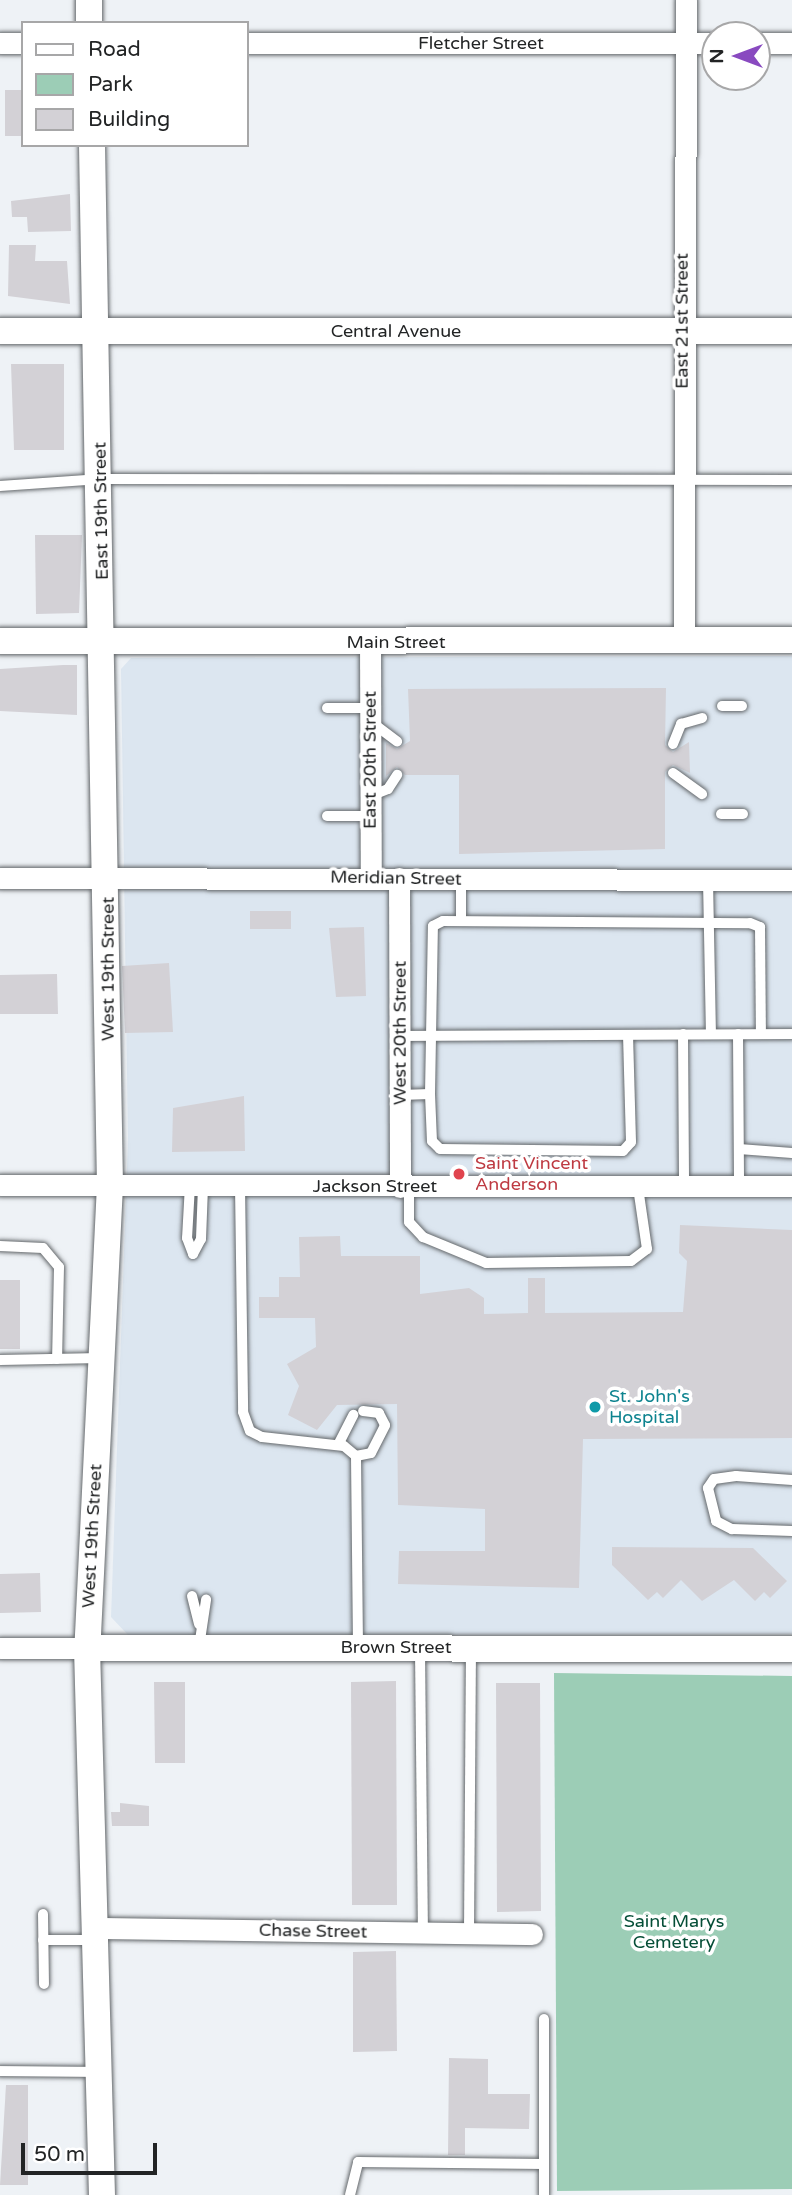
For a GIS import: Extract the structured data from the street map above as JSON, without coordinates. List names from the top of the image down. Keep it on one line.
{"streets":{"street":["Fletcher Street","East 21st Street","Central Avenue","East 19th Street","Main Street","East 20th Street","Meridian Street","West 19th Street","West 20th Street","Jackson Street","Brown Street","Chase Street"]},"crossings":[["Fletcher Street","East 21st Street"],["East 21st Street","Central Avenue"],["East 21st Street","Main Street"],["Central Avenue","East 19th Street"],["East 19th Street","Main Street"],["East 19th Street","Meridian Street"],["East 19th Street","West 19th Street"],["Main Street","East 20th Street"],["East 20th Street","Meridian Street"],["Meridian Street","West 19th Street"],["Meridian Street","West 20th Street"],["West 19th Street","Jackson Street"],["West 19th Street","Brown Street"],["West 19th Street","Chase Street"],["West 20th Street","Jackson Street"]],"parks":["Saint Marys Cemetery"],"places":["Saint Vincent Anderson","St. John's Hospital"],"legend":["Road","Park","Building"],"scale_bar":"50 m","north":"left"}
